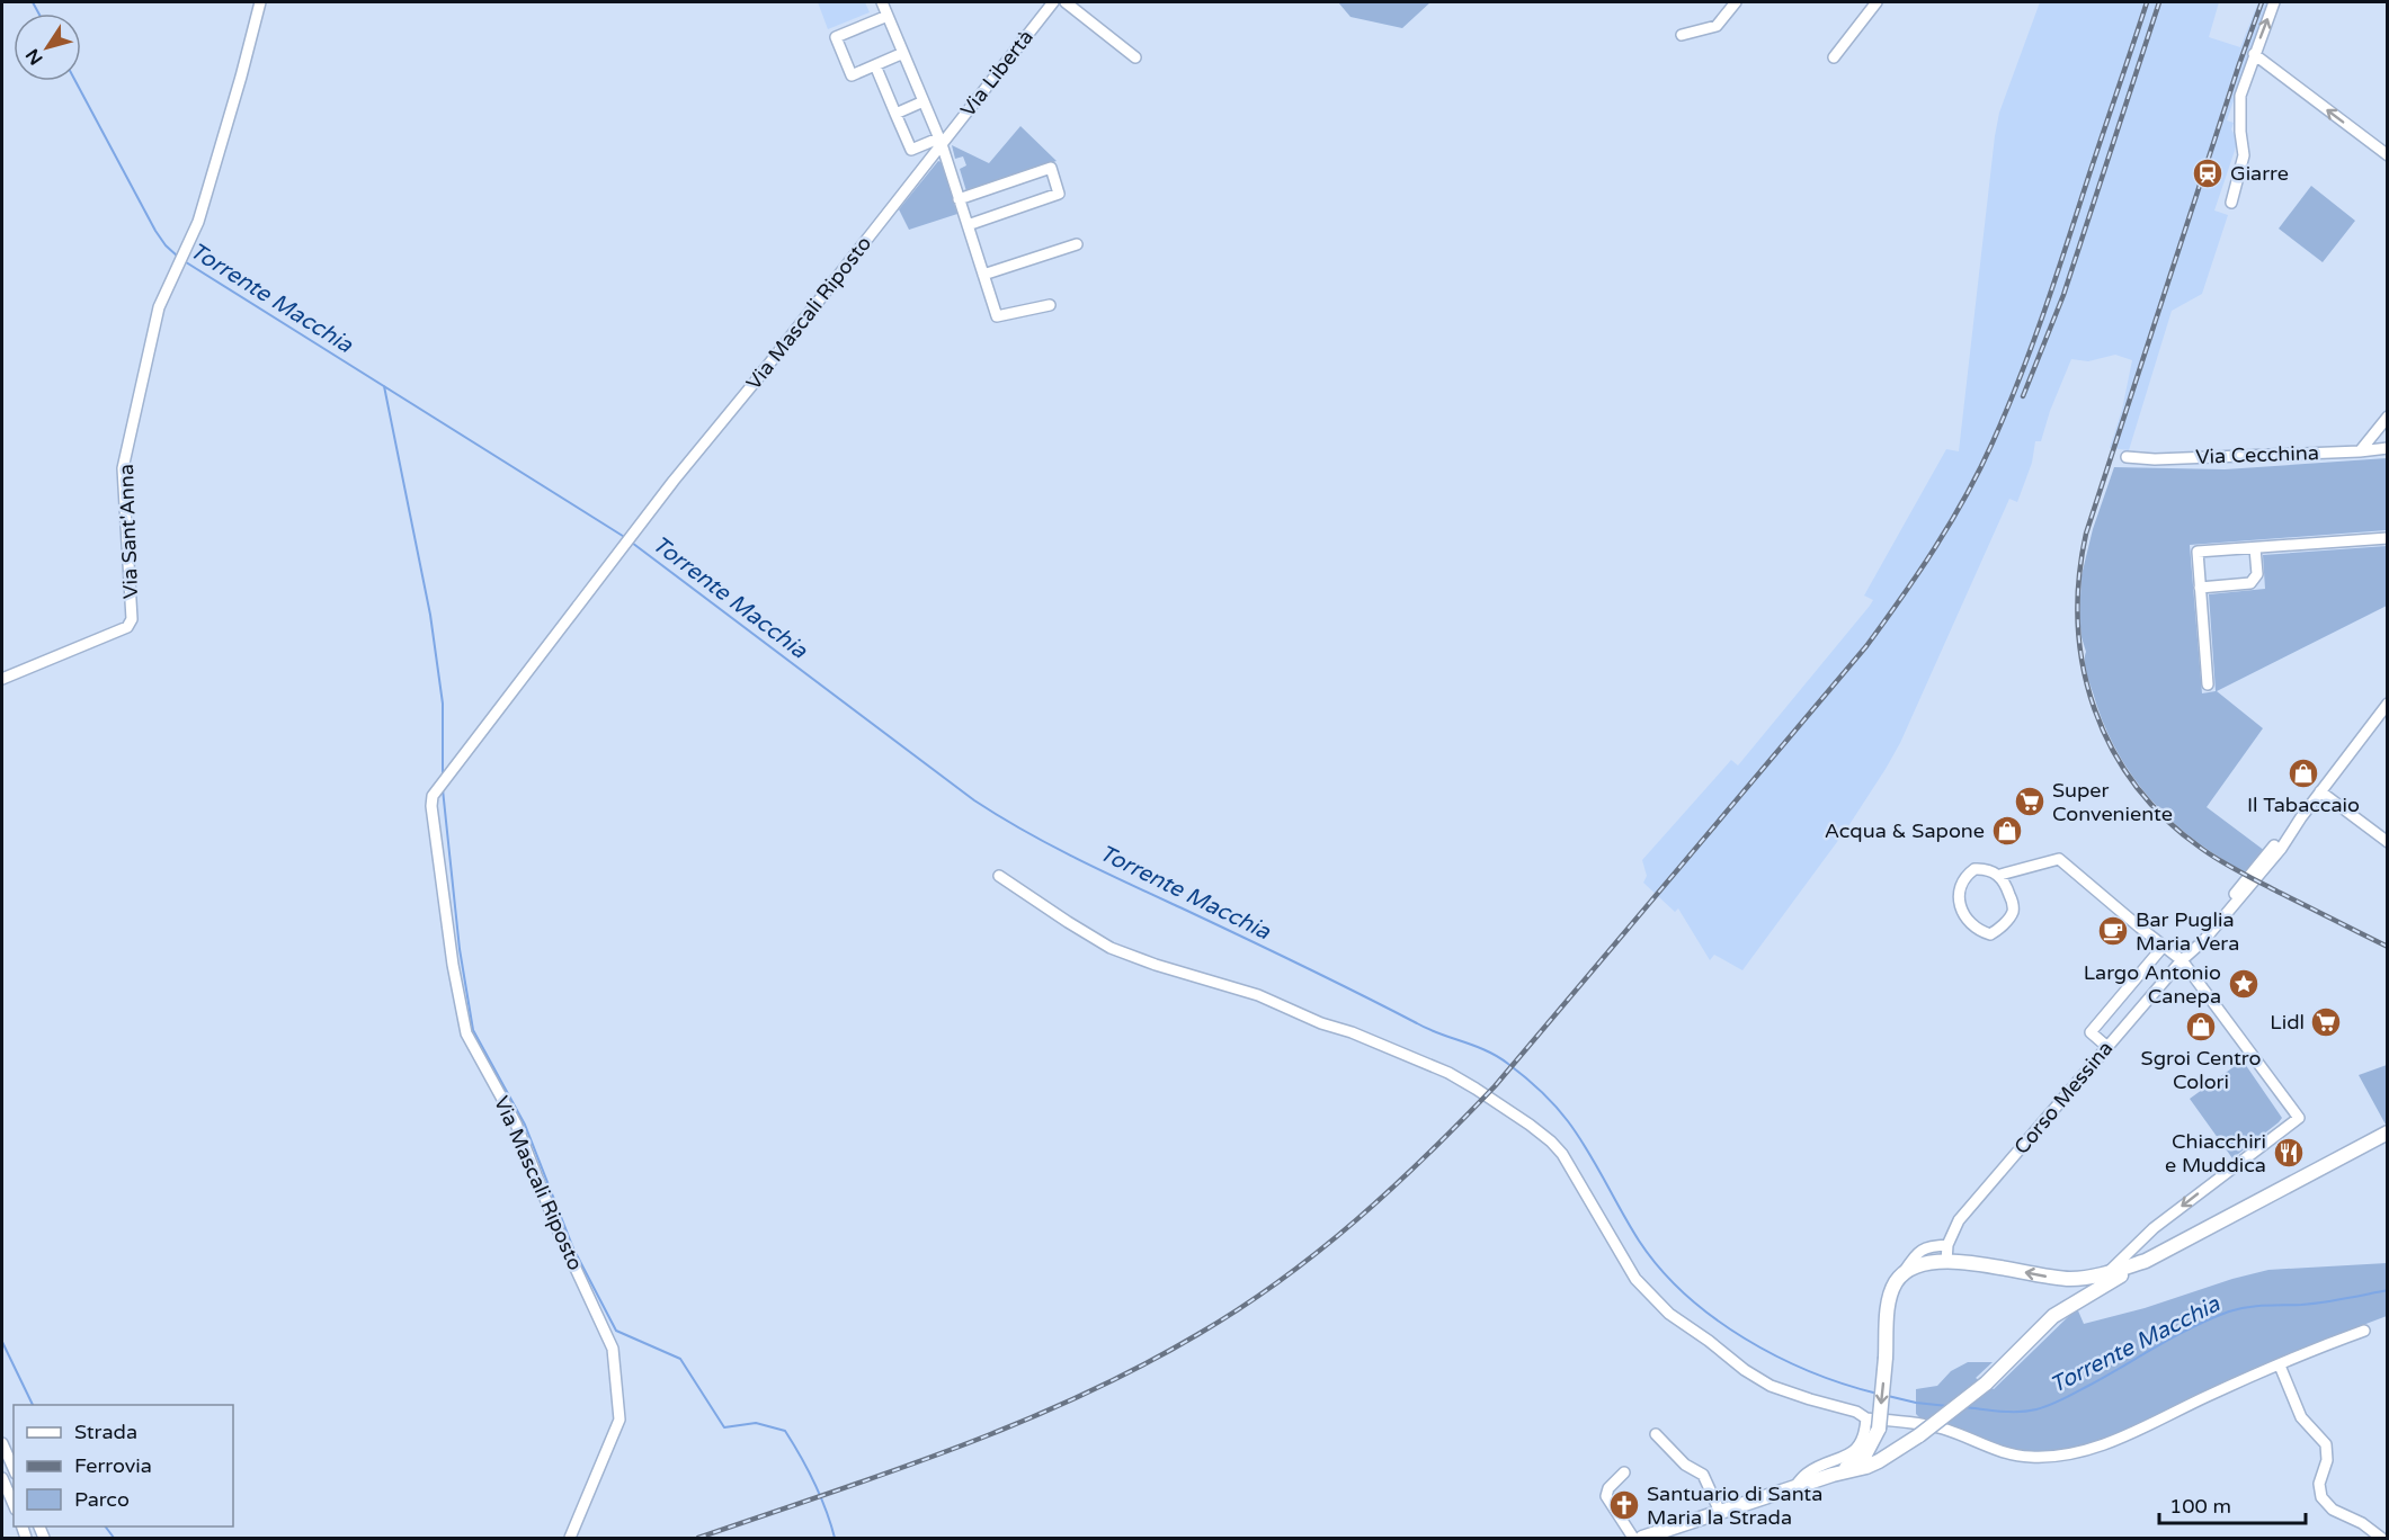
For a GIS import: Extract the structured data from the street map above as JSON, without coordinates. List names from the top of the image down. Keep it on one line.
{"streets":{"street":["Via Libertà","Via Mascali Riposto","Via Cecchina","Via Sant'Anna","Corso Messina"]},"crossings":[["Via Libertà","Via Mascali Riposto"]],"water":["Torrente Macchia"],"places":{"station":["Giarre"],"shop":["Il Tabaccaio","Acqua & Sapone","Sgroi Centro Colori"],"supermarket":["Super Conveniente","Lidl"],"cafe":["Bar Puglia Maria Vera"],"place":["Largo Antonio Canepa"],"restaurant":["Chiacchiri e Muddica"],"church":["Santuario di Santa Maria la Strada"]},"legend":["Strada","Ferrovia","Parco"],"scale_bar":"100 m","north":"bottom left"}
